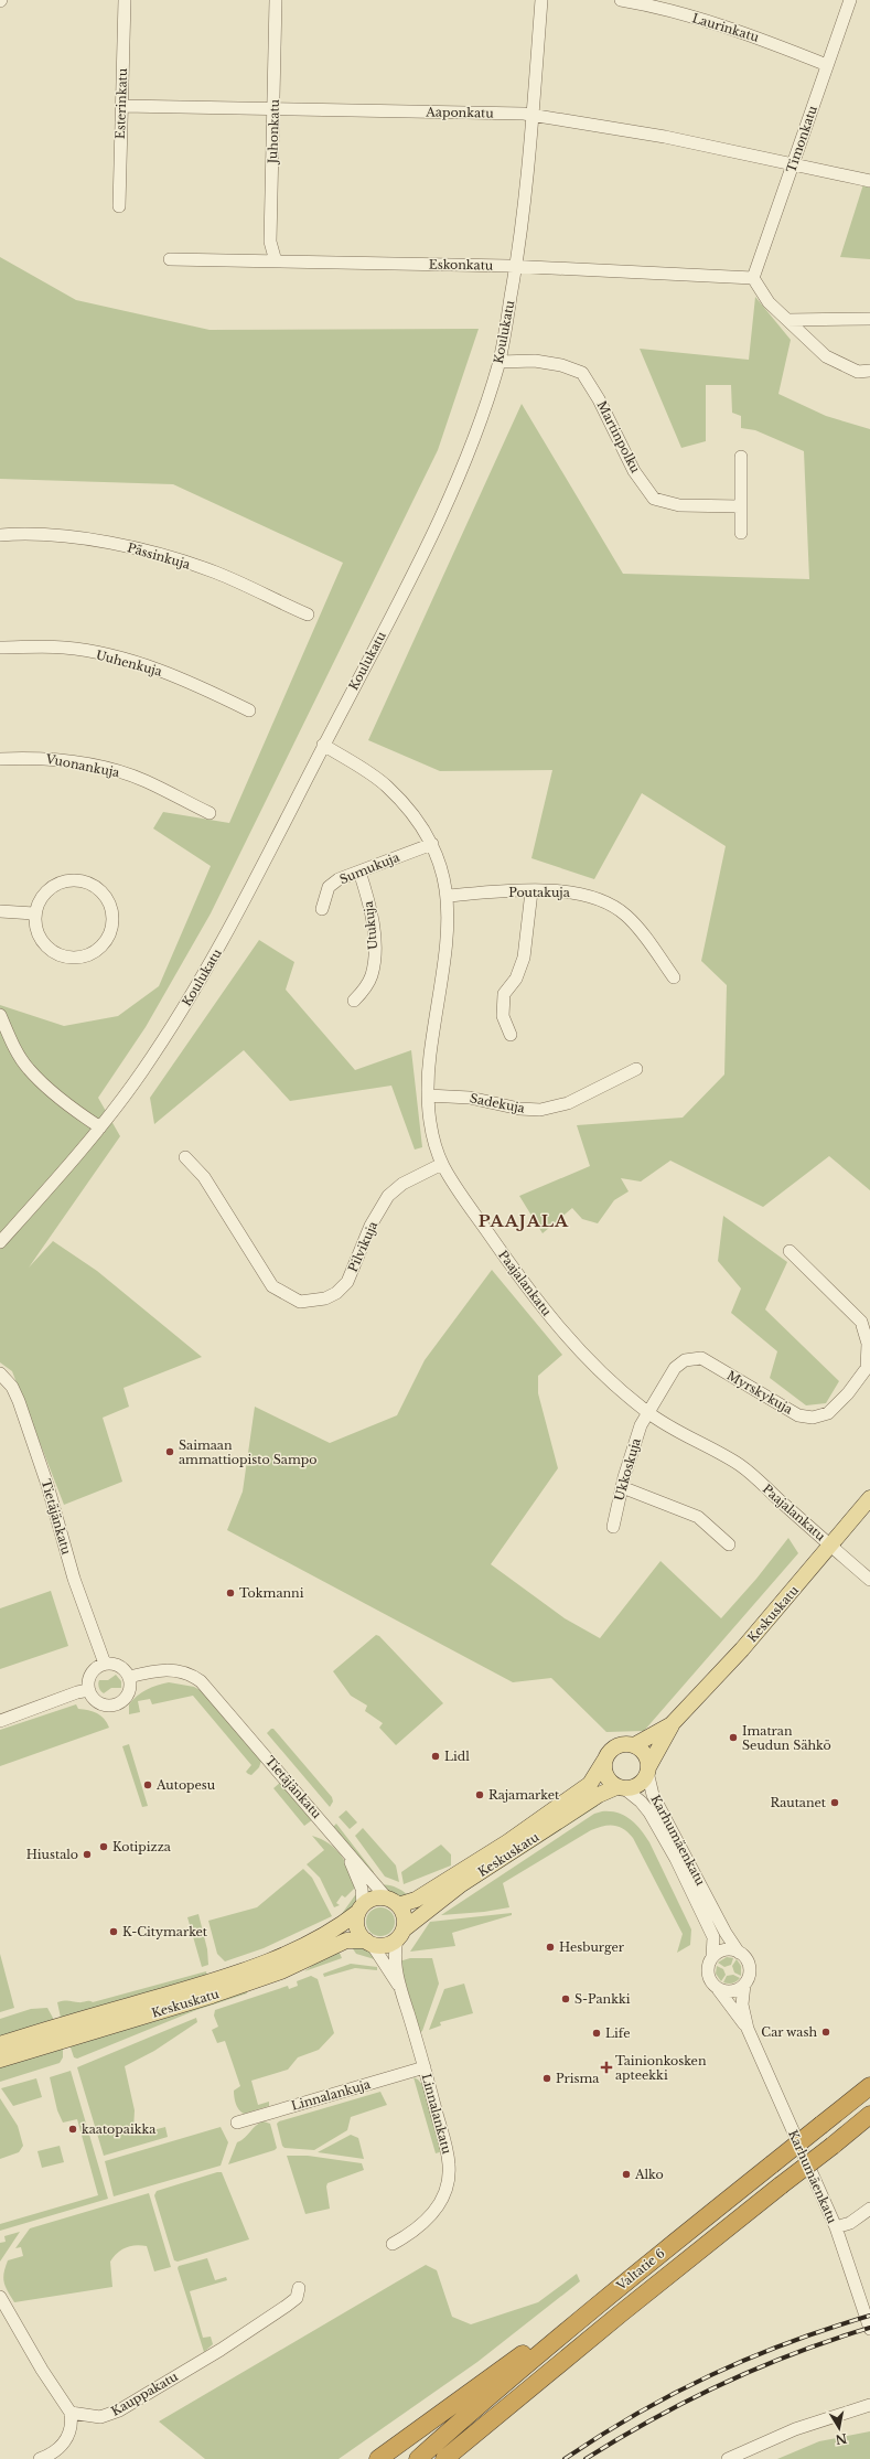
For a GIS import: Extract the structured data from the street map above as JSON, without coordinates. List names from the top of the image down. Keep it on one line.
{"streets":{"highway":["Valtatie 6"],"main road":["Keskuskatu"],"street":["Laurinkatu","Esterinkatu","Aaponkatu","Juhonkatu","Timonkatu","Eskonkatu","Koulukatu","Martinpolku","Pässinkuja","Uuhenkuja","Vuonankuja","Sumukuja","Poutakuja","Utukuja","Sadekuja","Pilvikuja","Paajalankatu","Myrskykuja","Ukkoskuja","Tietäjänkatu","Karhumäenkatu","Linnalankuja","Linnalankatu","Kauppakatu"]},"crossings":[["Laurinkatu","Timonkatu"],["Esterinkatu","Aaponkatu"],["Aaponkatu","Juhonkatu"],["Aaponkatu","Timonkatu"],["Aaponkatu","Koulukatu"],["Juhonkatu","Eskonkatu"],["Timonkatu","Eskonkatu"],["Eskonkatu","Koulukatu"],["Koulukatu","Martinpolku"],["Koulukatu","Paajalankatu"],["Sumukuja","Utukuja"],["Sumukuja","Paajalankatu"],["Poutakuja","Paajalankatu"],["Sadekuja","Paajalankatu"],["Pilvikuja","Paajalankatu"],["Paajalankatu","Myrskykuja"],["Paajalankatu","Ukkoskuja"],["Paajalankatu","Keskuskatu"],["Myrskykuja","Ukkoskuja"],["Tietäjänkatu","Keskuskatu"],["Tietäjänkatu","Linnalankatu"],["Keskuskatu","Karhumäenkatu"],["Keskuskatu","Linnalankatu"],["Linnalankuja","Linnalankatu"]],"districts":["PAAJALA"],"places":{"other":["Saimaan ammattiopisto Sampo","Tokmanni","Imatran Seudun Sähkö","Lidl","Autopesu","Rajamarket","Rautanet","Kotipizza","Hiustalo","K-Citymarket","Hesburger","S-Pankki","Car wash","Life","Prisma","kaatopaikka","Alko"],"health":["Tainionkosken apteekki"]},"north":"bottom"}
